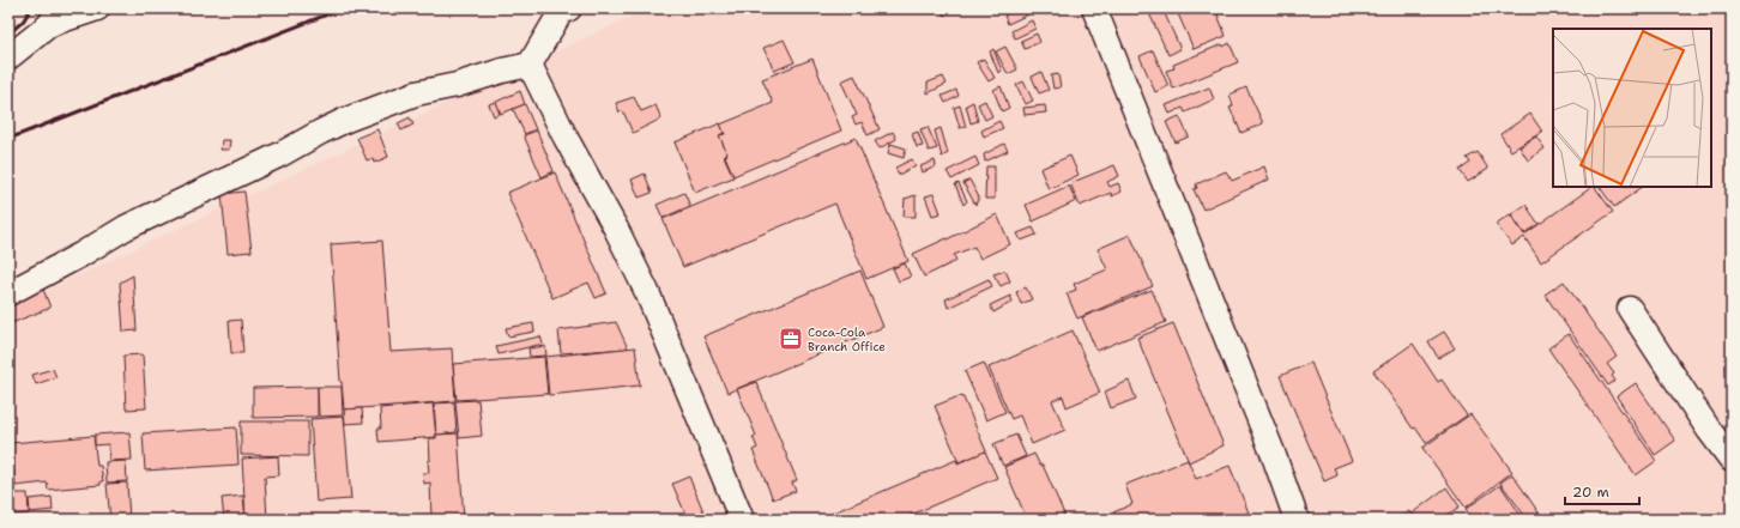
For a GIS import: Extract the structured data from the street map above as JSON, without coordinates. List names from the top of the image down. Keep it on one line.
{"places":{"office":["Coca-Cola Branch Office"]},"scale_bar":"20 m"}
